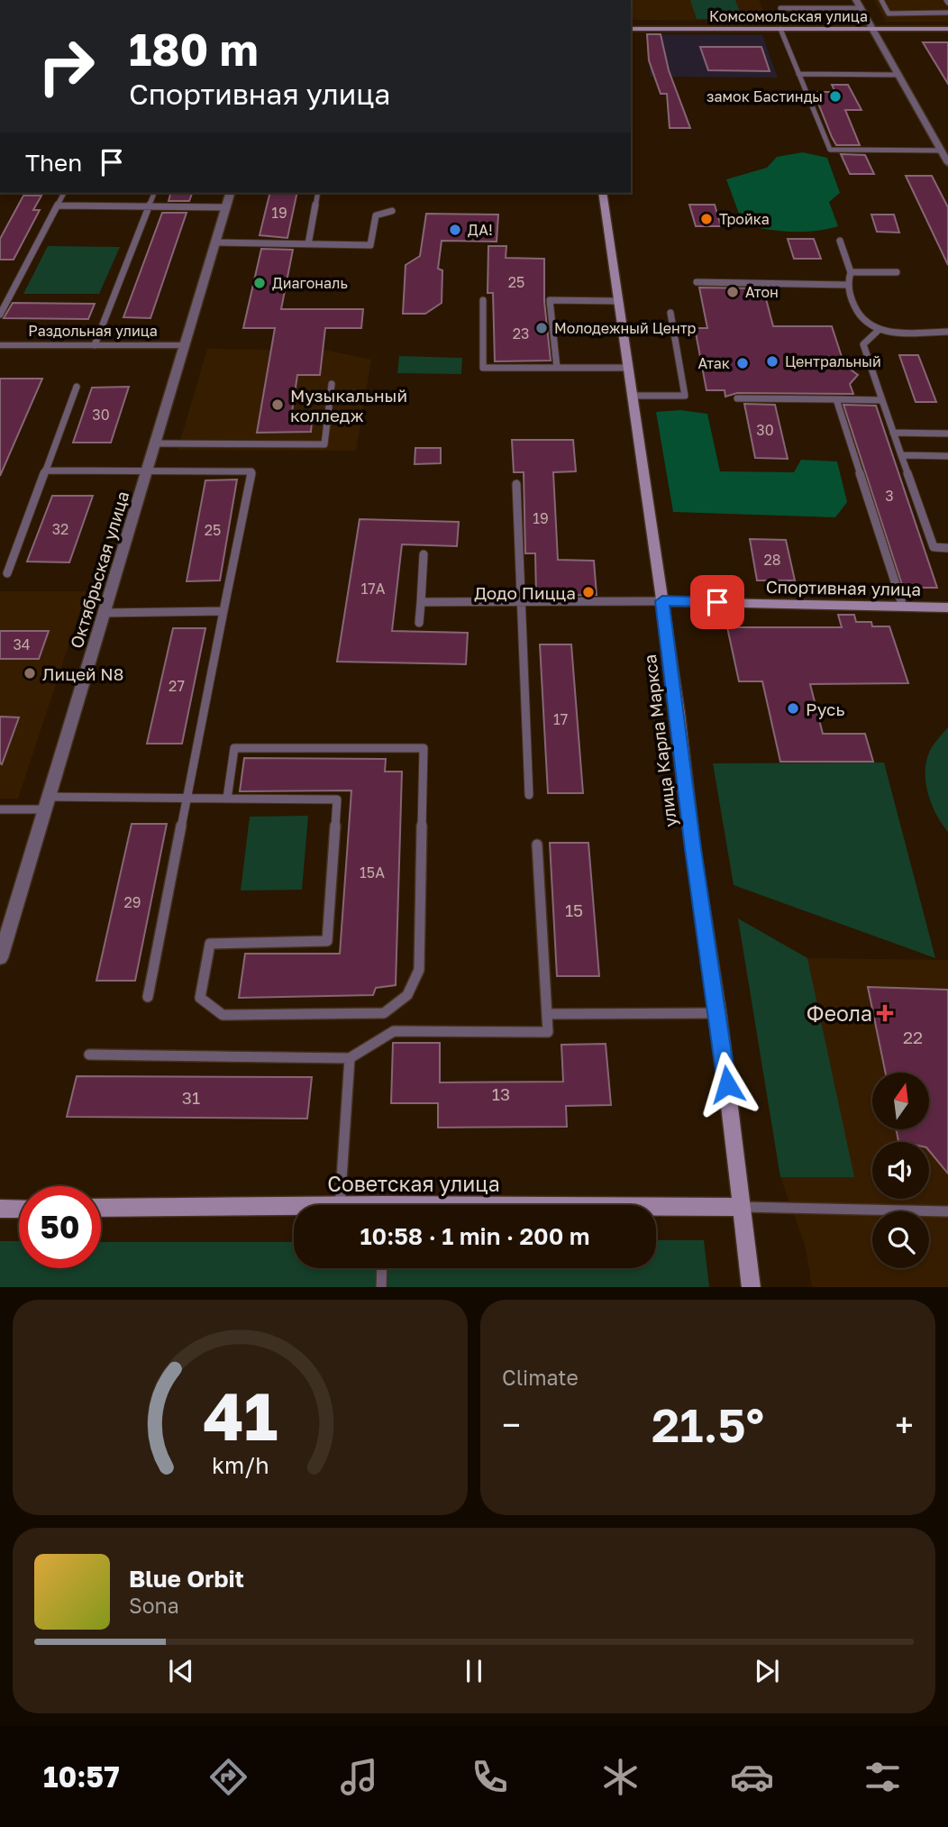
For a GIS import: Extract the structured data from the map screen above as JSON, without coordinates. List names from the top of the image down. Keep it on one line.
{"streets":{"main road":["Комсомольская улица","Спортивная улица","улица Карла Маркса","Советская улица"],"street":["Раздольная улица","Октябрьская улица"]},"crossings":[["Раздольная улица","Октябрьская улица"],["Спортивная улица","улица Карла Маркса"],["улица Карла Маркса","Советская улица"]],"places":{"other":["замок Бастинды","Тройка","ДА!","Диагональ","Атон","Молодежный Центр","Центральный","Атак","Музыкальный колледж","Додо Пицца","Лицей N8","Русь"],"health":["Феола"]},"house_numbers":["19","25","23","30","30","3","19","32","25","28","17А","34","27","17","15А","29","15","22","13","31"],"north":"top","page":{"turn":["180 m","Спортивная улица"],"then":"Then","limit":"50","trip":"10:58 · 1 min · 200 m","tile":"Climate","heat":["−","21.5°","+"],"song":["Blue Orbit","Sona"],"tabs":"10:57","gauge":["41","km/h"]}}
